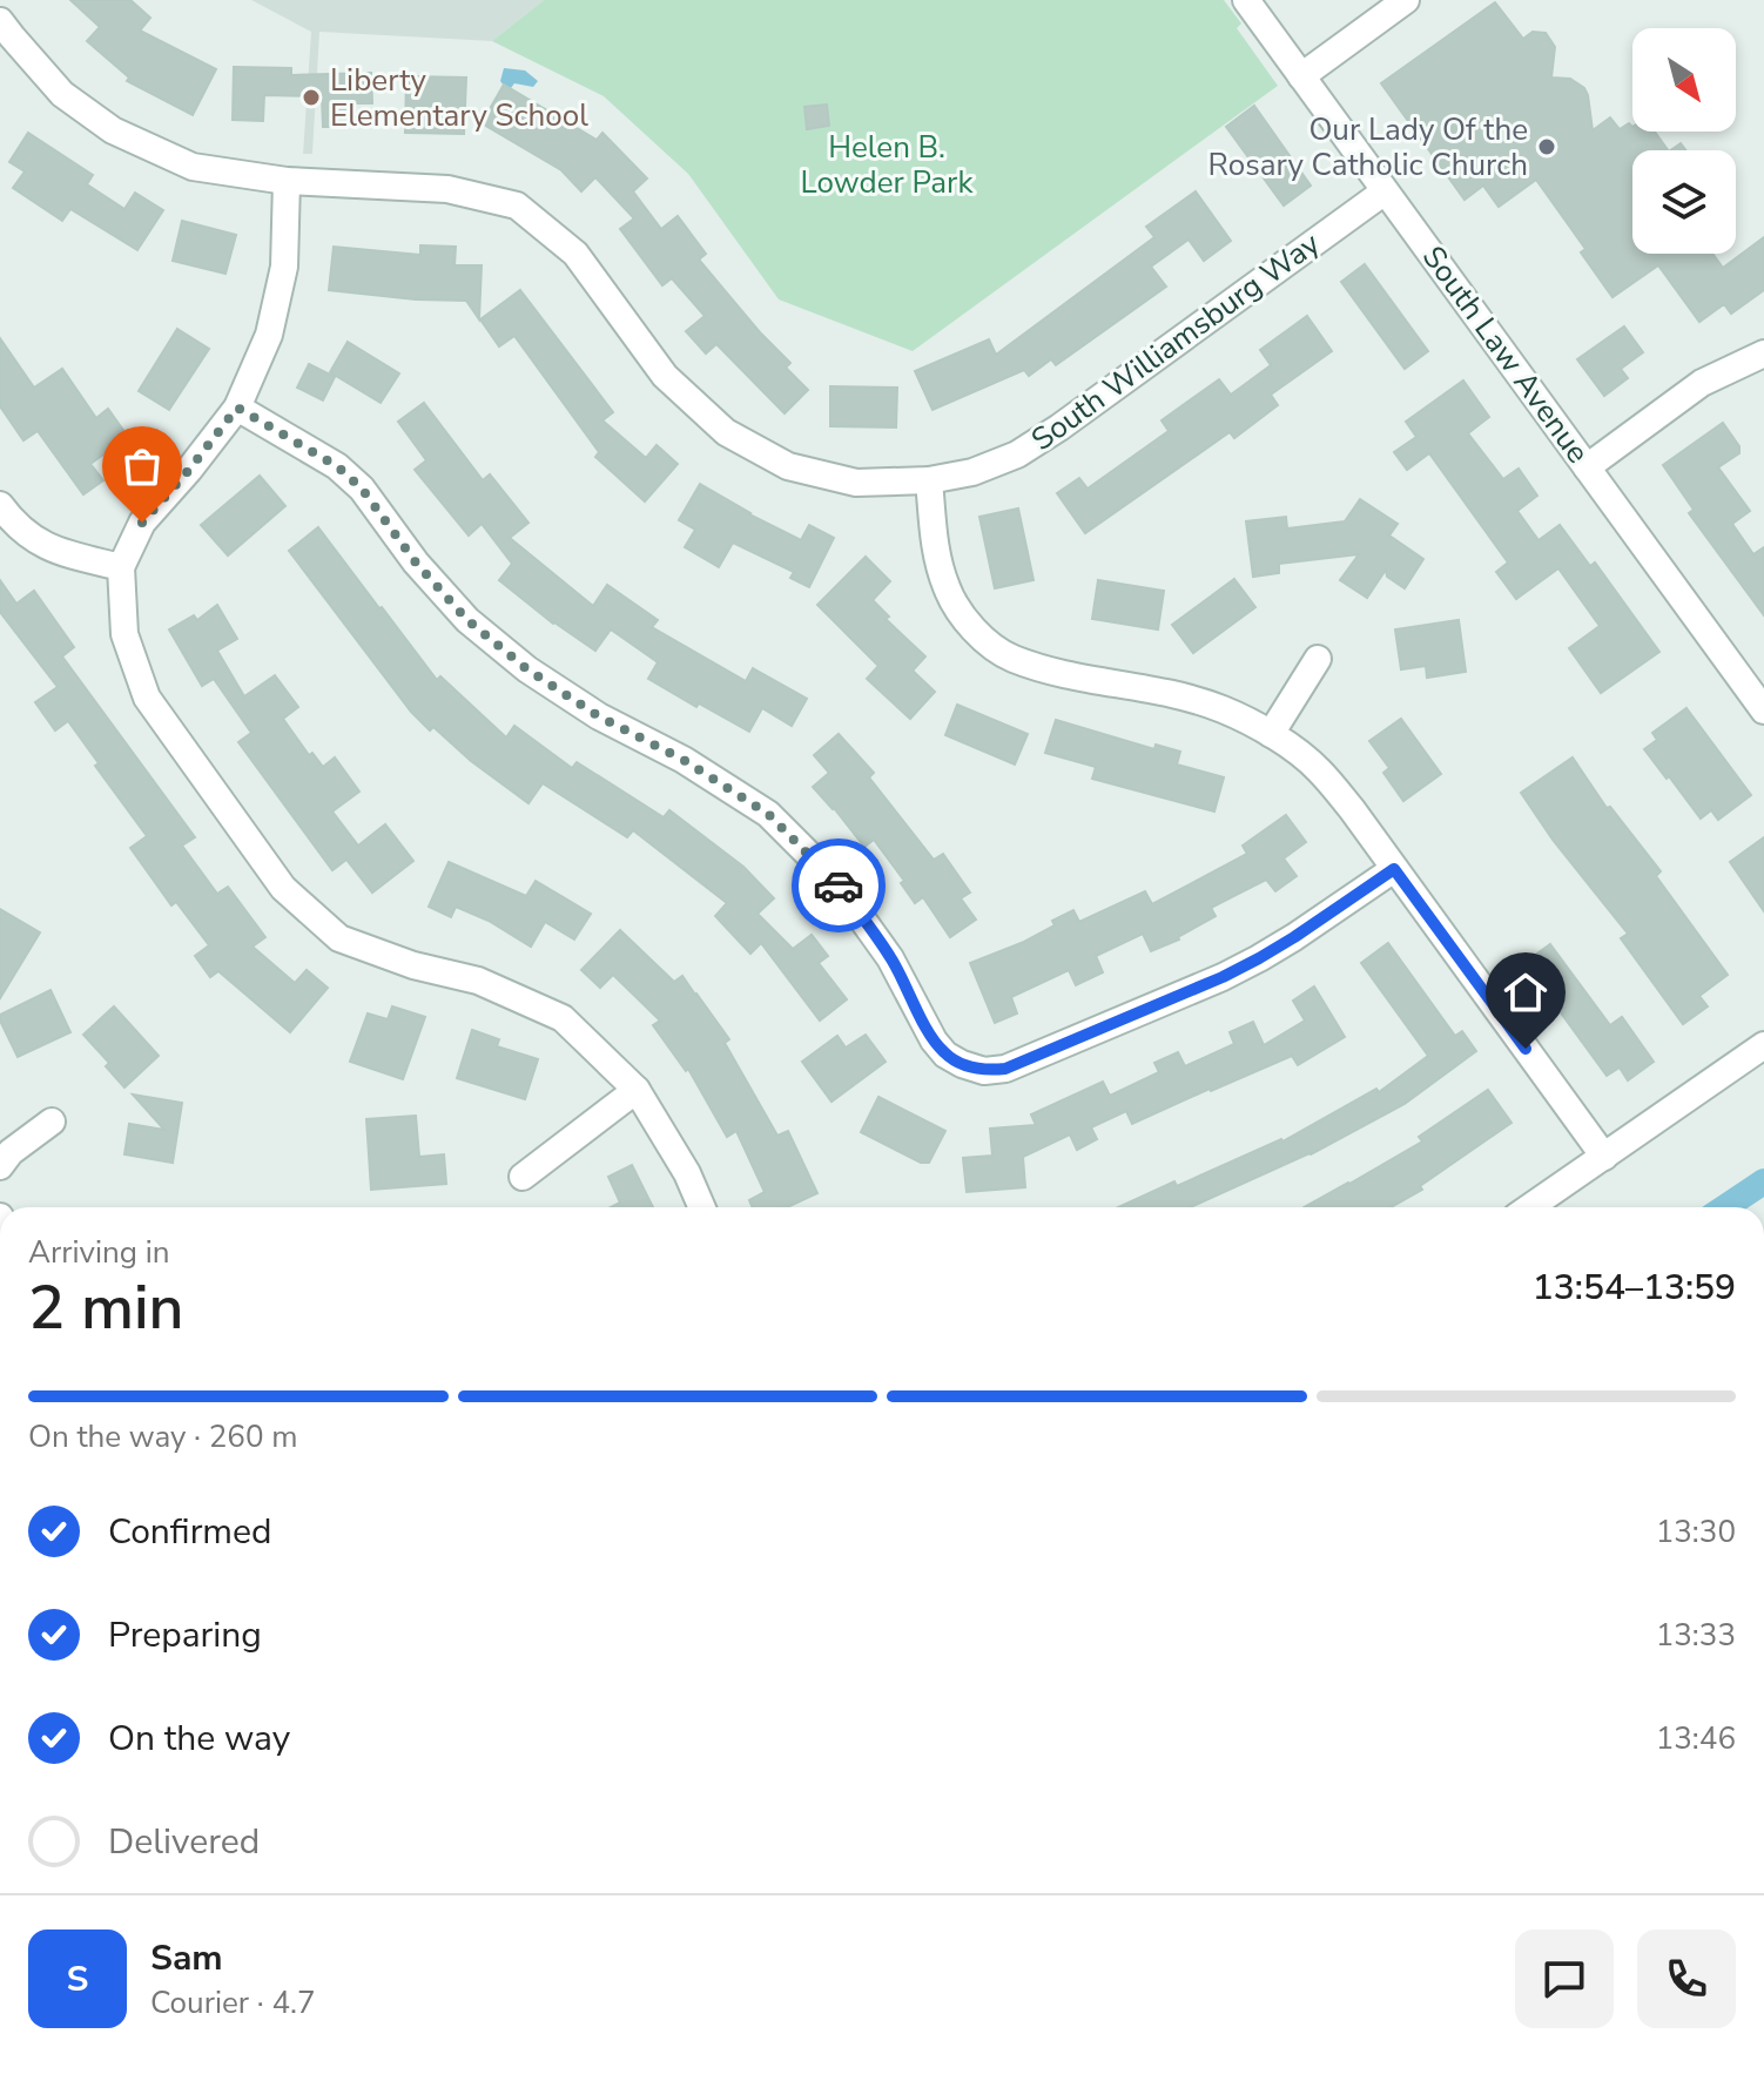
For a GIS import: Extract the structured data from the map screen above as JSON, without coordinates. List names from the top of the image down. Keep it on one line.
{"streets":{"street":["South Williamsburg Way","South Law Avenue"]},"crossings":[["South Williamsburg Way","South Law Avenue"]],"parks":["Helen B. Lowder Park"],"places":["Liberty Elementary School","Our Lady Of the Rosary Catholic Church"],"north":"bottom right","page":{"heading":["2 min","Arriving in","13:54–13:59"],"panel":["Sam","Courier · 4.7"],"bar":"On the way · 260 m","list":[["Confirmed","13:30"],["Preparing","13:33"],["On the way","13:46"],"Delivered"],"round":"S"}}
